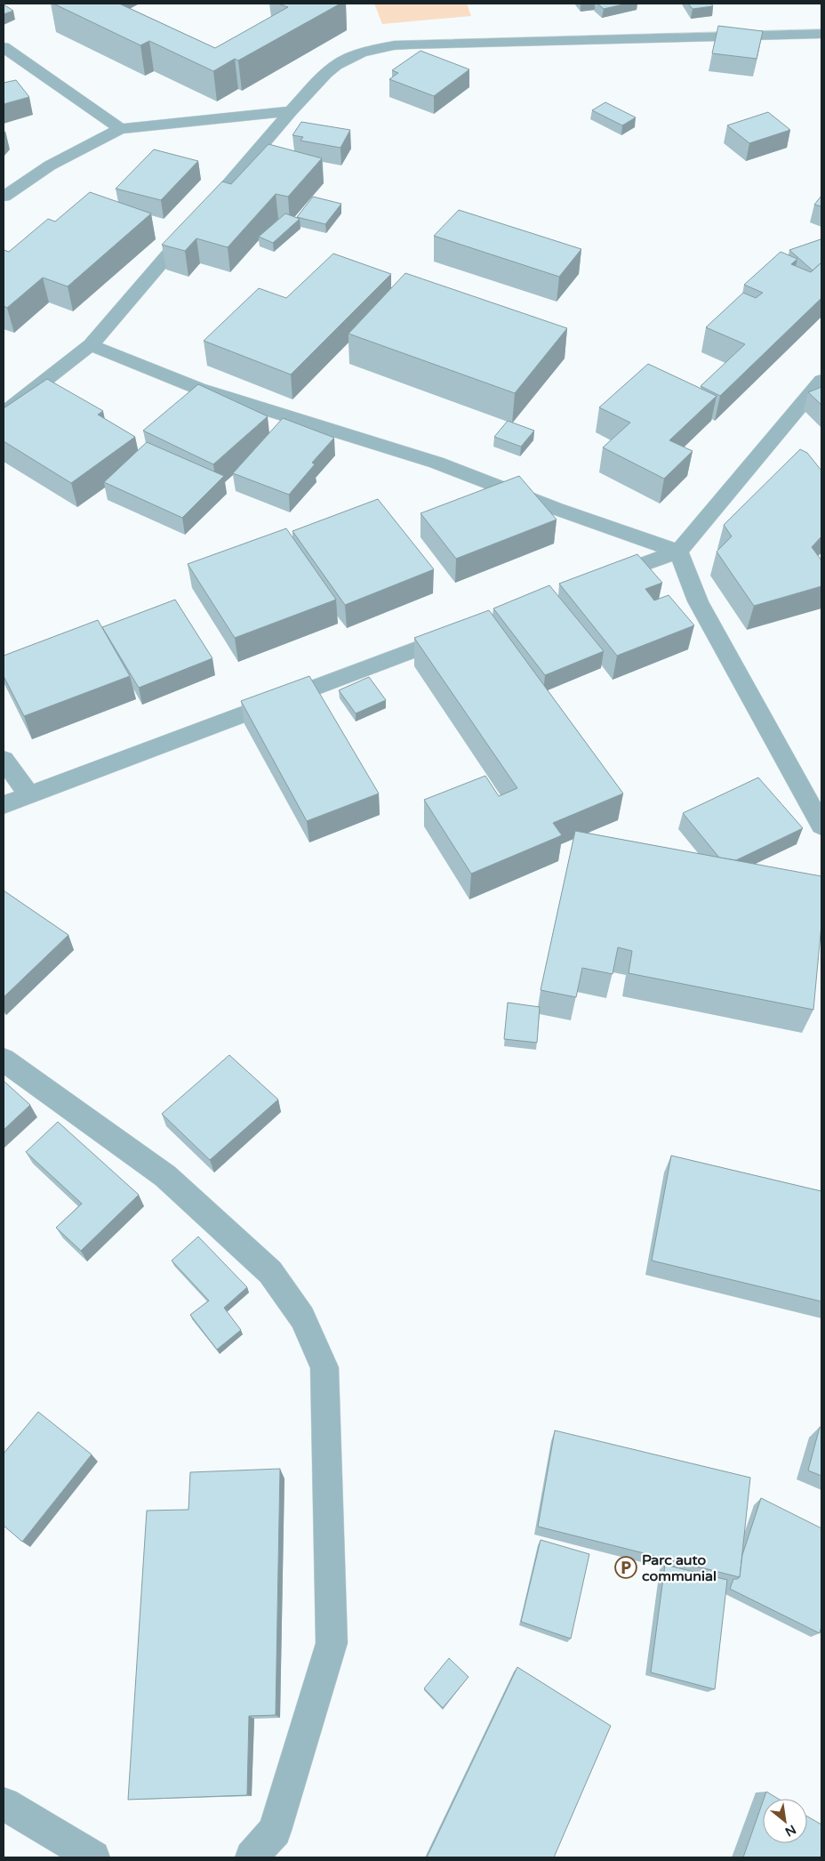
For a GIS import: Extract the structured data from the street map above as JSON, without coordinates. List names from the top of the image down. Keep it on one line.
{"places":{"parking":["Parc auto communial"]},"north":"bottom right"}
